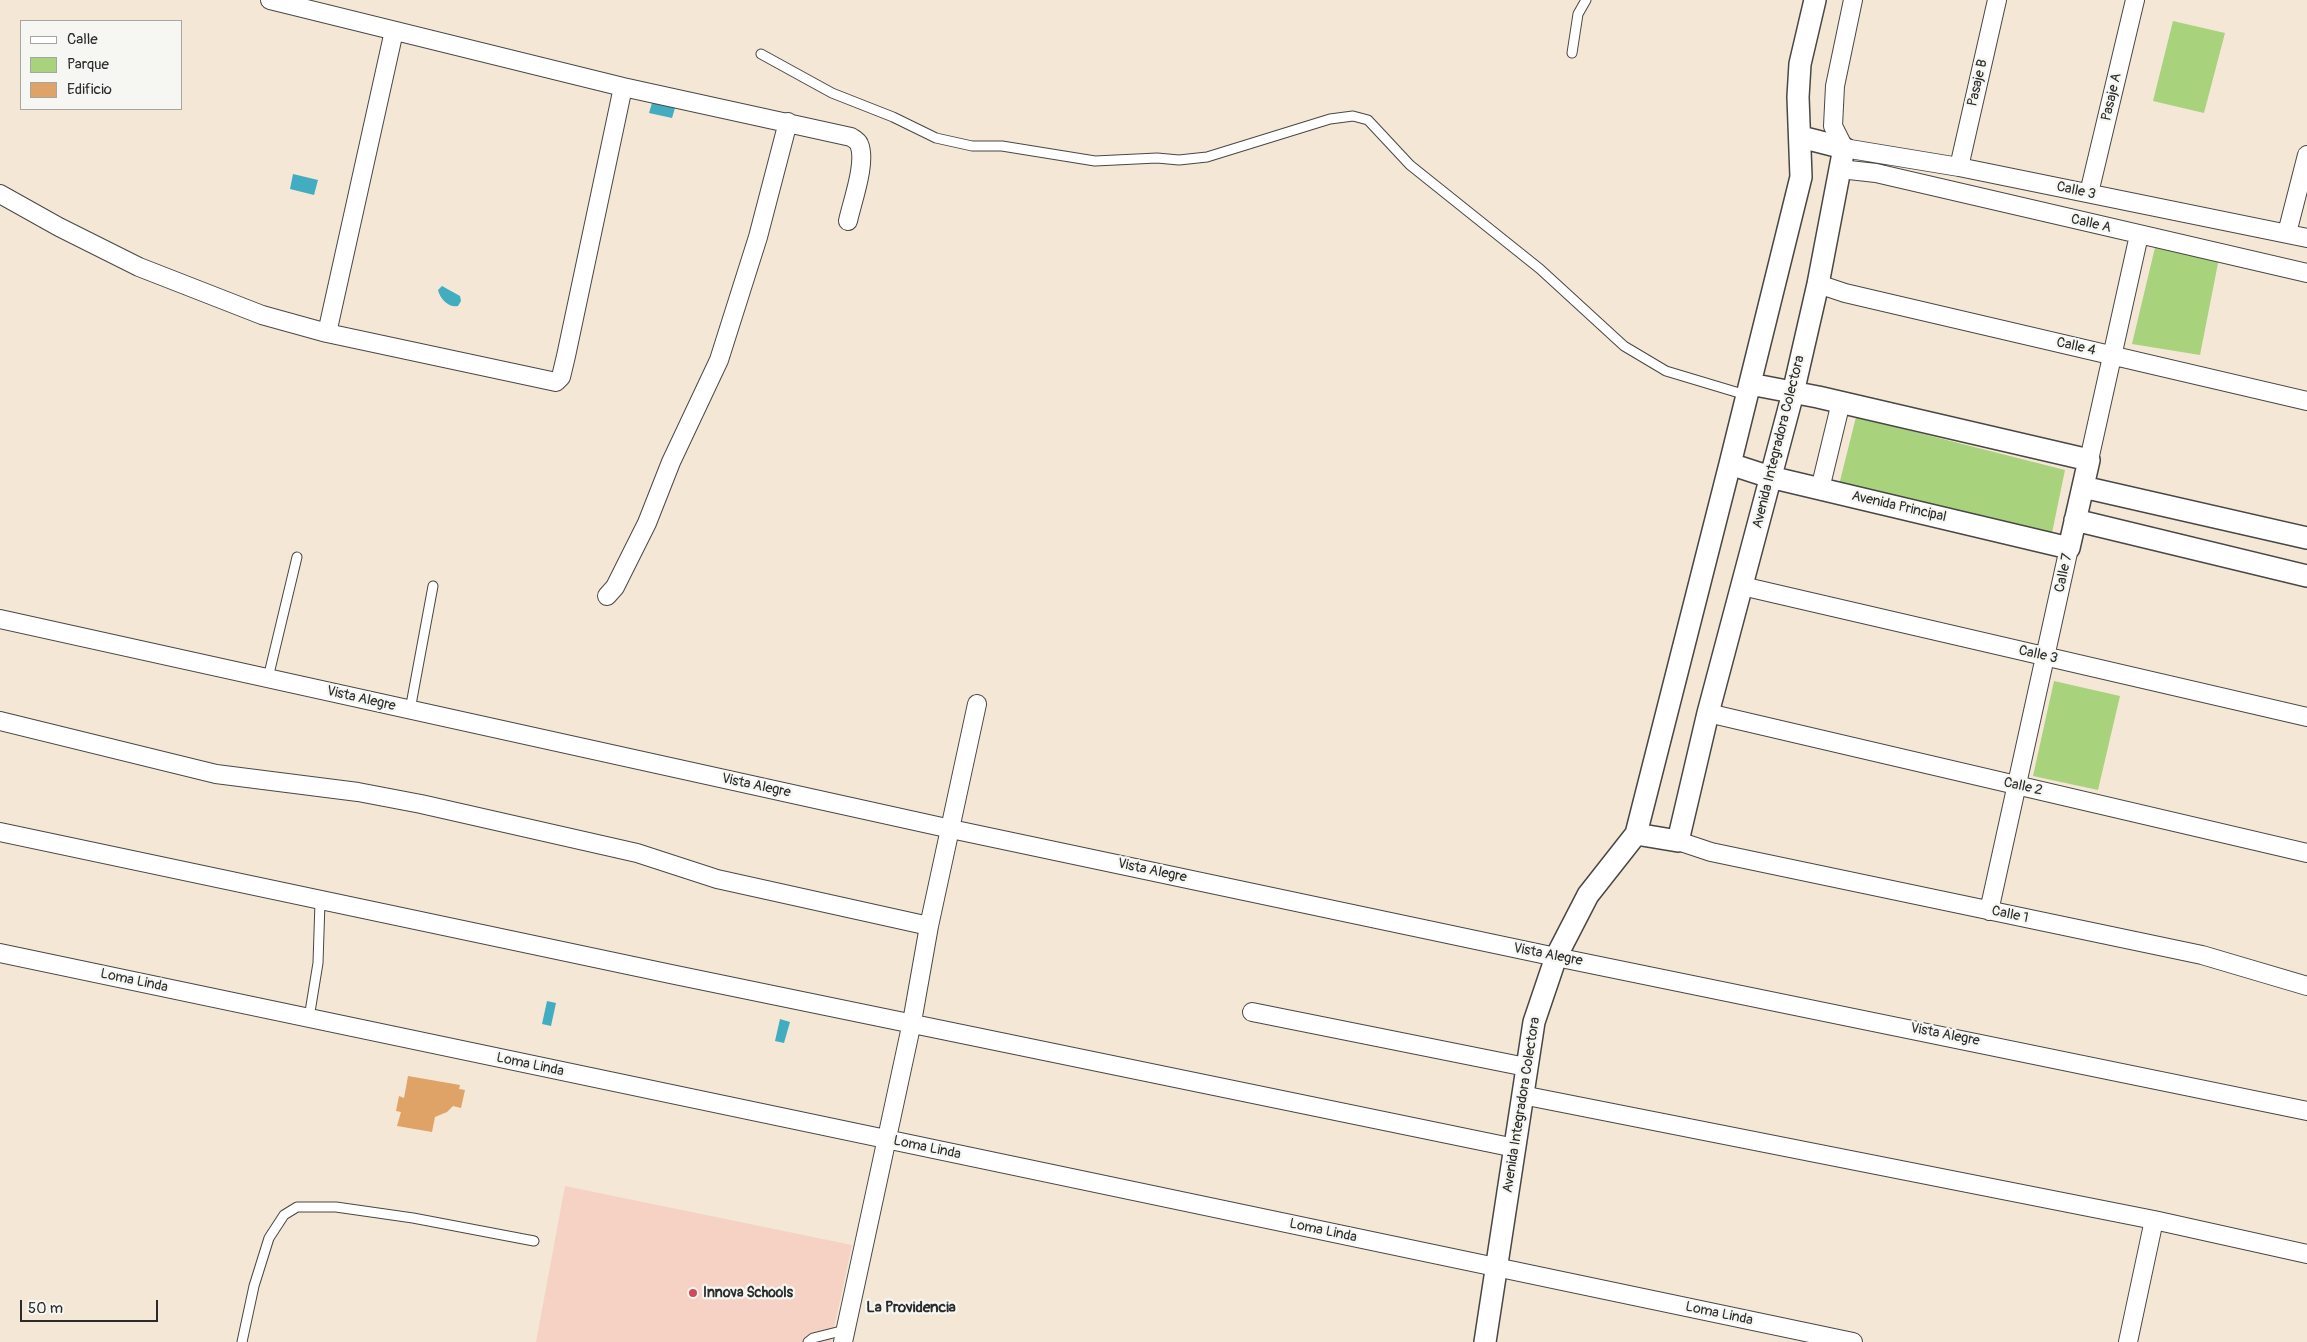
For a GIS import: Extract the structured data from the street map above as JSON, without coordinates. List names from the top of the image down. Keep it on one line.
{"streets":{"street":["Pasaje B","Pasaje A","Calle 3","Calle A","Calle 4","Avenida Integradora Colectora","Avenida Principal","Calle 7","Vista Alegre","Calle 2","Calle 1","Loma Linda"]},"crossings":[["Pasaje B","Calle 3"],["Pasaje A","Calle 3"],["Calle 3","Avenida Integradora Colectora"],["Calle 3","Calle 7"],["Calle A","Avenida Integradora Colectora"],["Calle A","Calle 7"],["Calle 4","Avenida Integradora Colectora"],["Calle 4","Calle 7"],["Avenida Integradora Colectora","Avenida Principal"],["Avenida Integradora Colectora","Vista Alegre"],["Avenida Integradora Colectora","Calle 2"],["Avenida Integradora Colectora","Calle 1"],["Avenida Integradora Colectora","Loma Linda"],["Avenida Principal","Calle 7"],["Calle 7","Calle 2"],["Calle 7","Calle 1"]],"districts":["La Providencia"],"places":["Innova Schools"],"legend":["Calle","Parque","Edificio"],"scale_bar":"50 m"}
